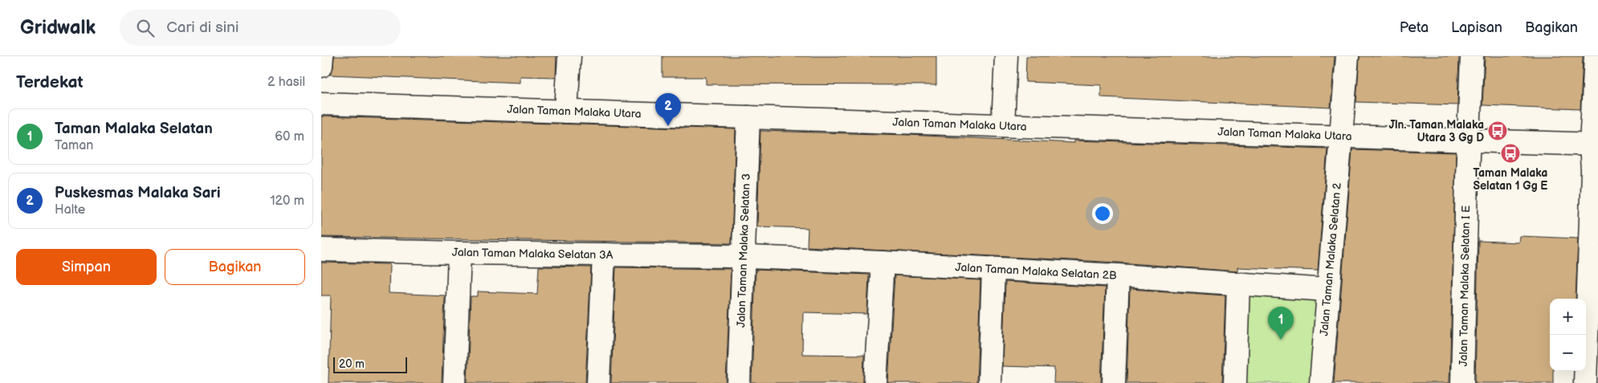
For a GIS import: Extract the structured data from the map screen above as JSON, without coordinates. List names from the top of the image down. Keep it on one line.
{"streets":{"street":["Jalan Taman Malaka Utara","Jalan Taman Malaka Selatan 3","Jalan Taman Malaka Selatan 3A","Jalan Taman Malaka Selatan 2","Jalan Taman Malaka Selatan 2B","Jalan Taman Malaka Selatan I E"]},"crossings":[["Jalan Taman Malaka Utara","Jalan Taman Malaka Selatan 3"],["Jalan Taman Malaka Utara","Jalan Taman Malaka Selatan 2"],["Jalan Taman Malaka Utara","Jalan Taman Malaka Selatan I E"],["Jalan Taman Malaka Selatan 3","Jalan Taman Malaka Selatan 3A"],["Jalan Taman Malaka Selatan 3","Jalan Taman Malaka Selatan 2B"],["Jalan Taman Malaka Selatan 3A","Jalan Taman Malaka Selatan 2B"],["Jalan Taman Malaka Selatan 2","Jalan Taman Malaka Selatan 2B"]],"places":{"bus stop":["Jln. Taman Malaka Utara 3 Gg D","Taman Malaka Selatan 1 Gg E"]},"scale_bar":"20 m","page":{"header":"Gridwalk","search":"Cari di sini","nav":["Peta","Lapisan","Bagikan"],"heading":["Terdekat","2 hasil"],"pins":["2","1"],"list":[{"mark":"1","name":"Taman Malaka Selatan","note":"Taman","value":"60 m"},{"mark":"2","name":"Puskesmas Malaka Sari","note":"Halte","value":"120 m"}],"buttons":["Simpan","Bagikan"],"map_buttons":["+","−"],"scale":"20 m"}}
